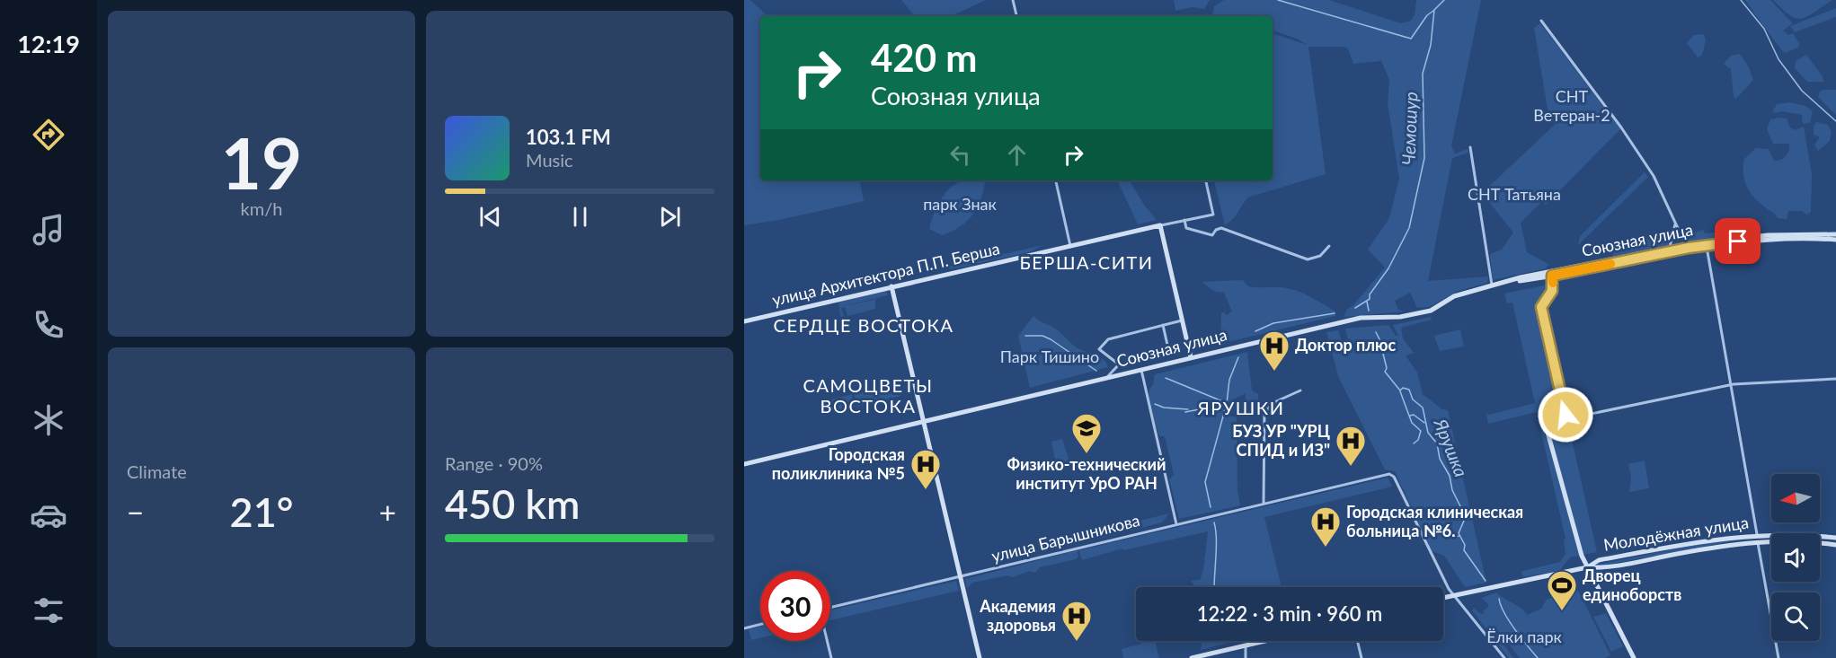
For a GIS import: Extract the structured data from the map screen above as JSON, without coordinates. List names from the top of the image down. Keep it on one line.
{"streets":{"main road":["Союзная улица","улица Архитектора П.П. Берша","Молодёжная улица"],"street":["улица Барышникова"]},"districts":["БЕРША-СИТИ","СЕРДЦЕ ВОСТОКА","САМОЦВЕТЫ ВОСТОКА","ЯРУШКИ"],"water":["Чемошур","Ярушка"],"parks":["СНТ Ветеран-2","СНТ Татьяна","парк Знак","Парк Тишино","Ёлки парк"],"places":{"hospital":["Доктор плюс","БУЗ УР \"УРЦ СПИД и ИЗ\"","Городская поликлиника №5","Городская клиническая больница №6.","Академия здоровья"],"school or university":["Физико-технический институт УрО РАН"],"sports":["Дворец единоборств"]},"north":"left","page":{"tabs":"12:19","tile":[["19","km/h"],"Climate",["Range · 90%","450 km"]],"turn":["420 m","Союзная улица"],"song":["103.1 FM","Music"],"heat":["−","21°","+"],"limit":"30","trip":"12:22 · 3 min · 960 m"}}
